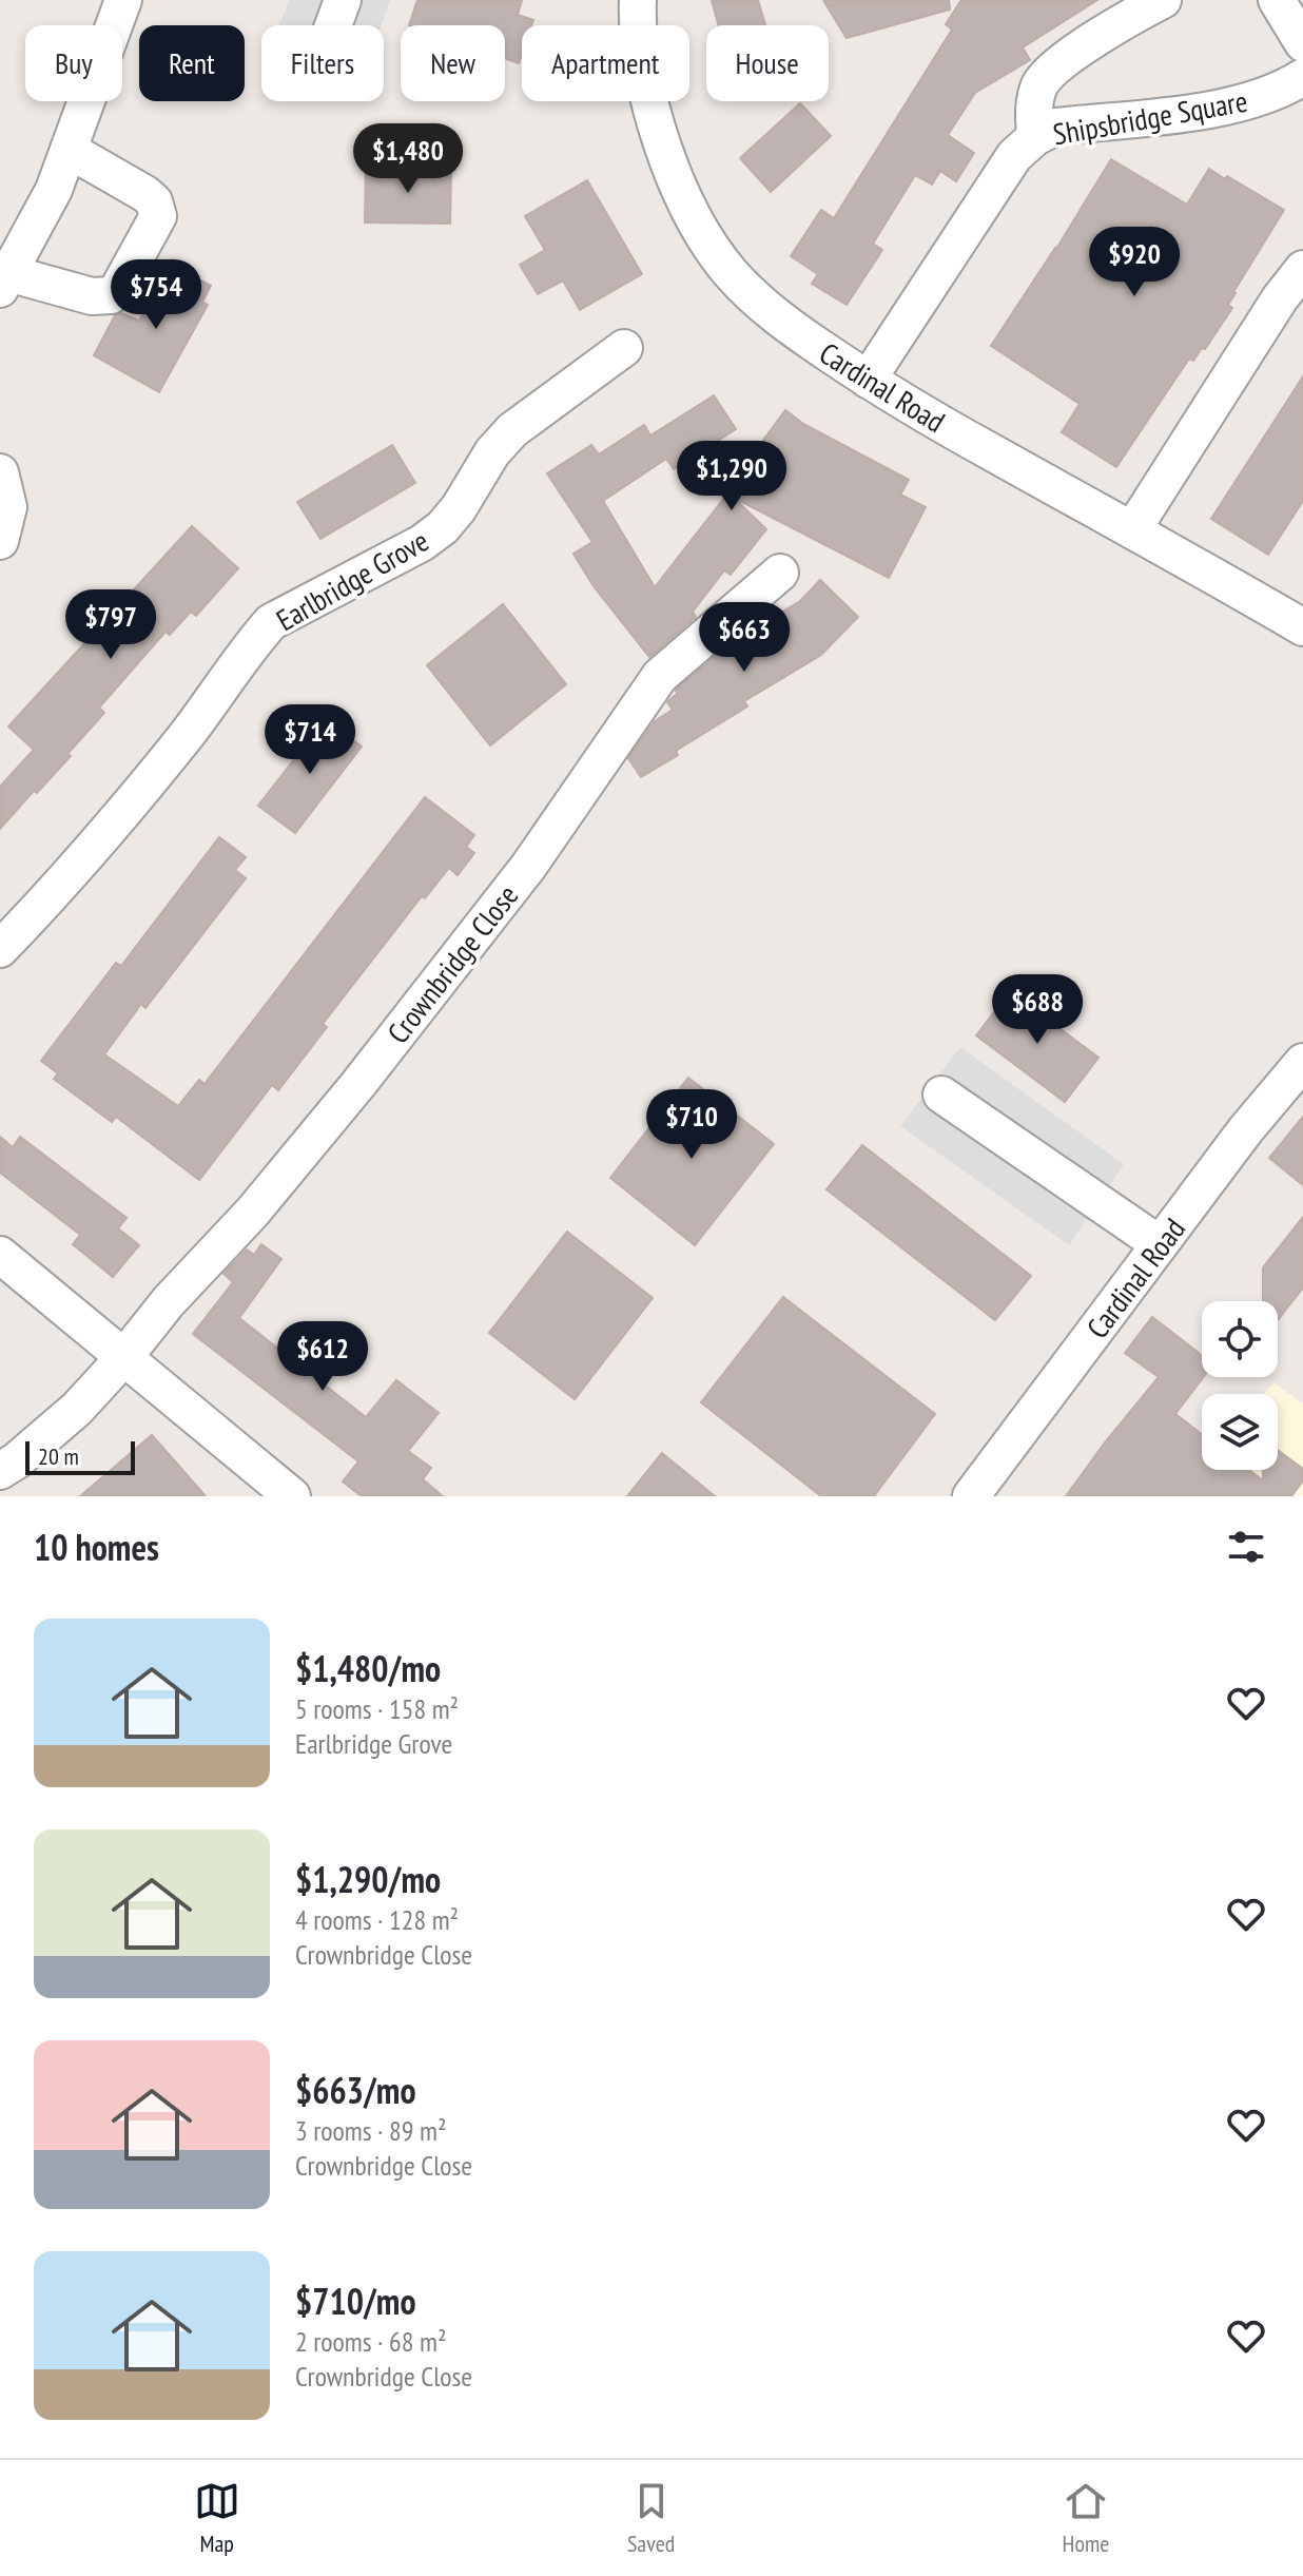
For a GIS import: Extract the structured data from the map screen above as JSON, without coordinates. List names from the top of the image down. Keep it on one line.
{"streets":{"street":["Shipsbridge Square","Cardinal Road","Earlbridge Grove","Crownbridge Close"]},"crossings":[["Shipsbridge Square","Cardinal Road"]],"scale_bar":"20 m","page":{"chip":["Buy","Rent","Filters","New","Apartment","House"],"price":["$1,480","$920","$754","$1,290","$797","$663","$714","$688","$710","$612"],"scale":"20 m","heading":"10 homes","list":[{"name":"$1,480/mo","note":"5 rooms · 158 m² · Earlbridge Grove"},{"name":"$1,290/mo","note":"4 rooms · 128 m² · Crownbridge Close"},{"name":"$663/mo","note":"3 rooms · 89 m² · Crownbridge Close"},{"name":"$710/mo","note":"2 rooms · 68 m² · Crownbridge Close"}],"tabs":["Map","Saved","Home"]}}
